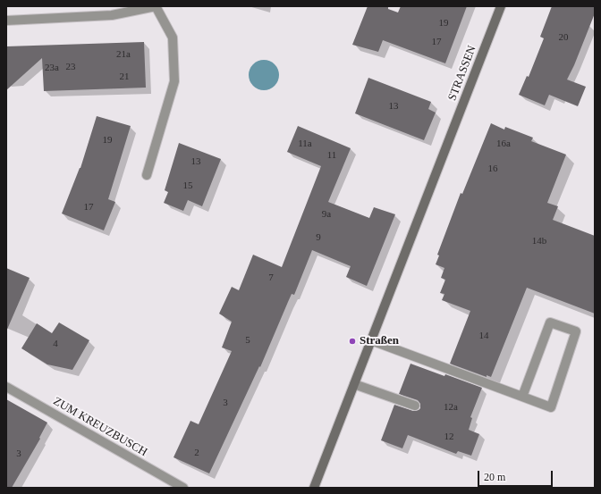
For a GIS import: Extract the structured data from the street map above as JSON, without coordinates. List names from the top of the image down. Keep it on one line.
{"streets":{"main road":["STRASSEN"],"street":["ZUM KREUZBUSCH"]},"places":["Straßen"],"house_numbers":["19","20","17","21a","23","23a","21","13","19","11a","16a","11","13","16","15","17","9a","9","14b","7","14","5","4","3","12a","12","2","3"],"scale_bar":"20 m"}
